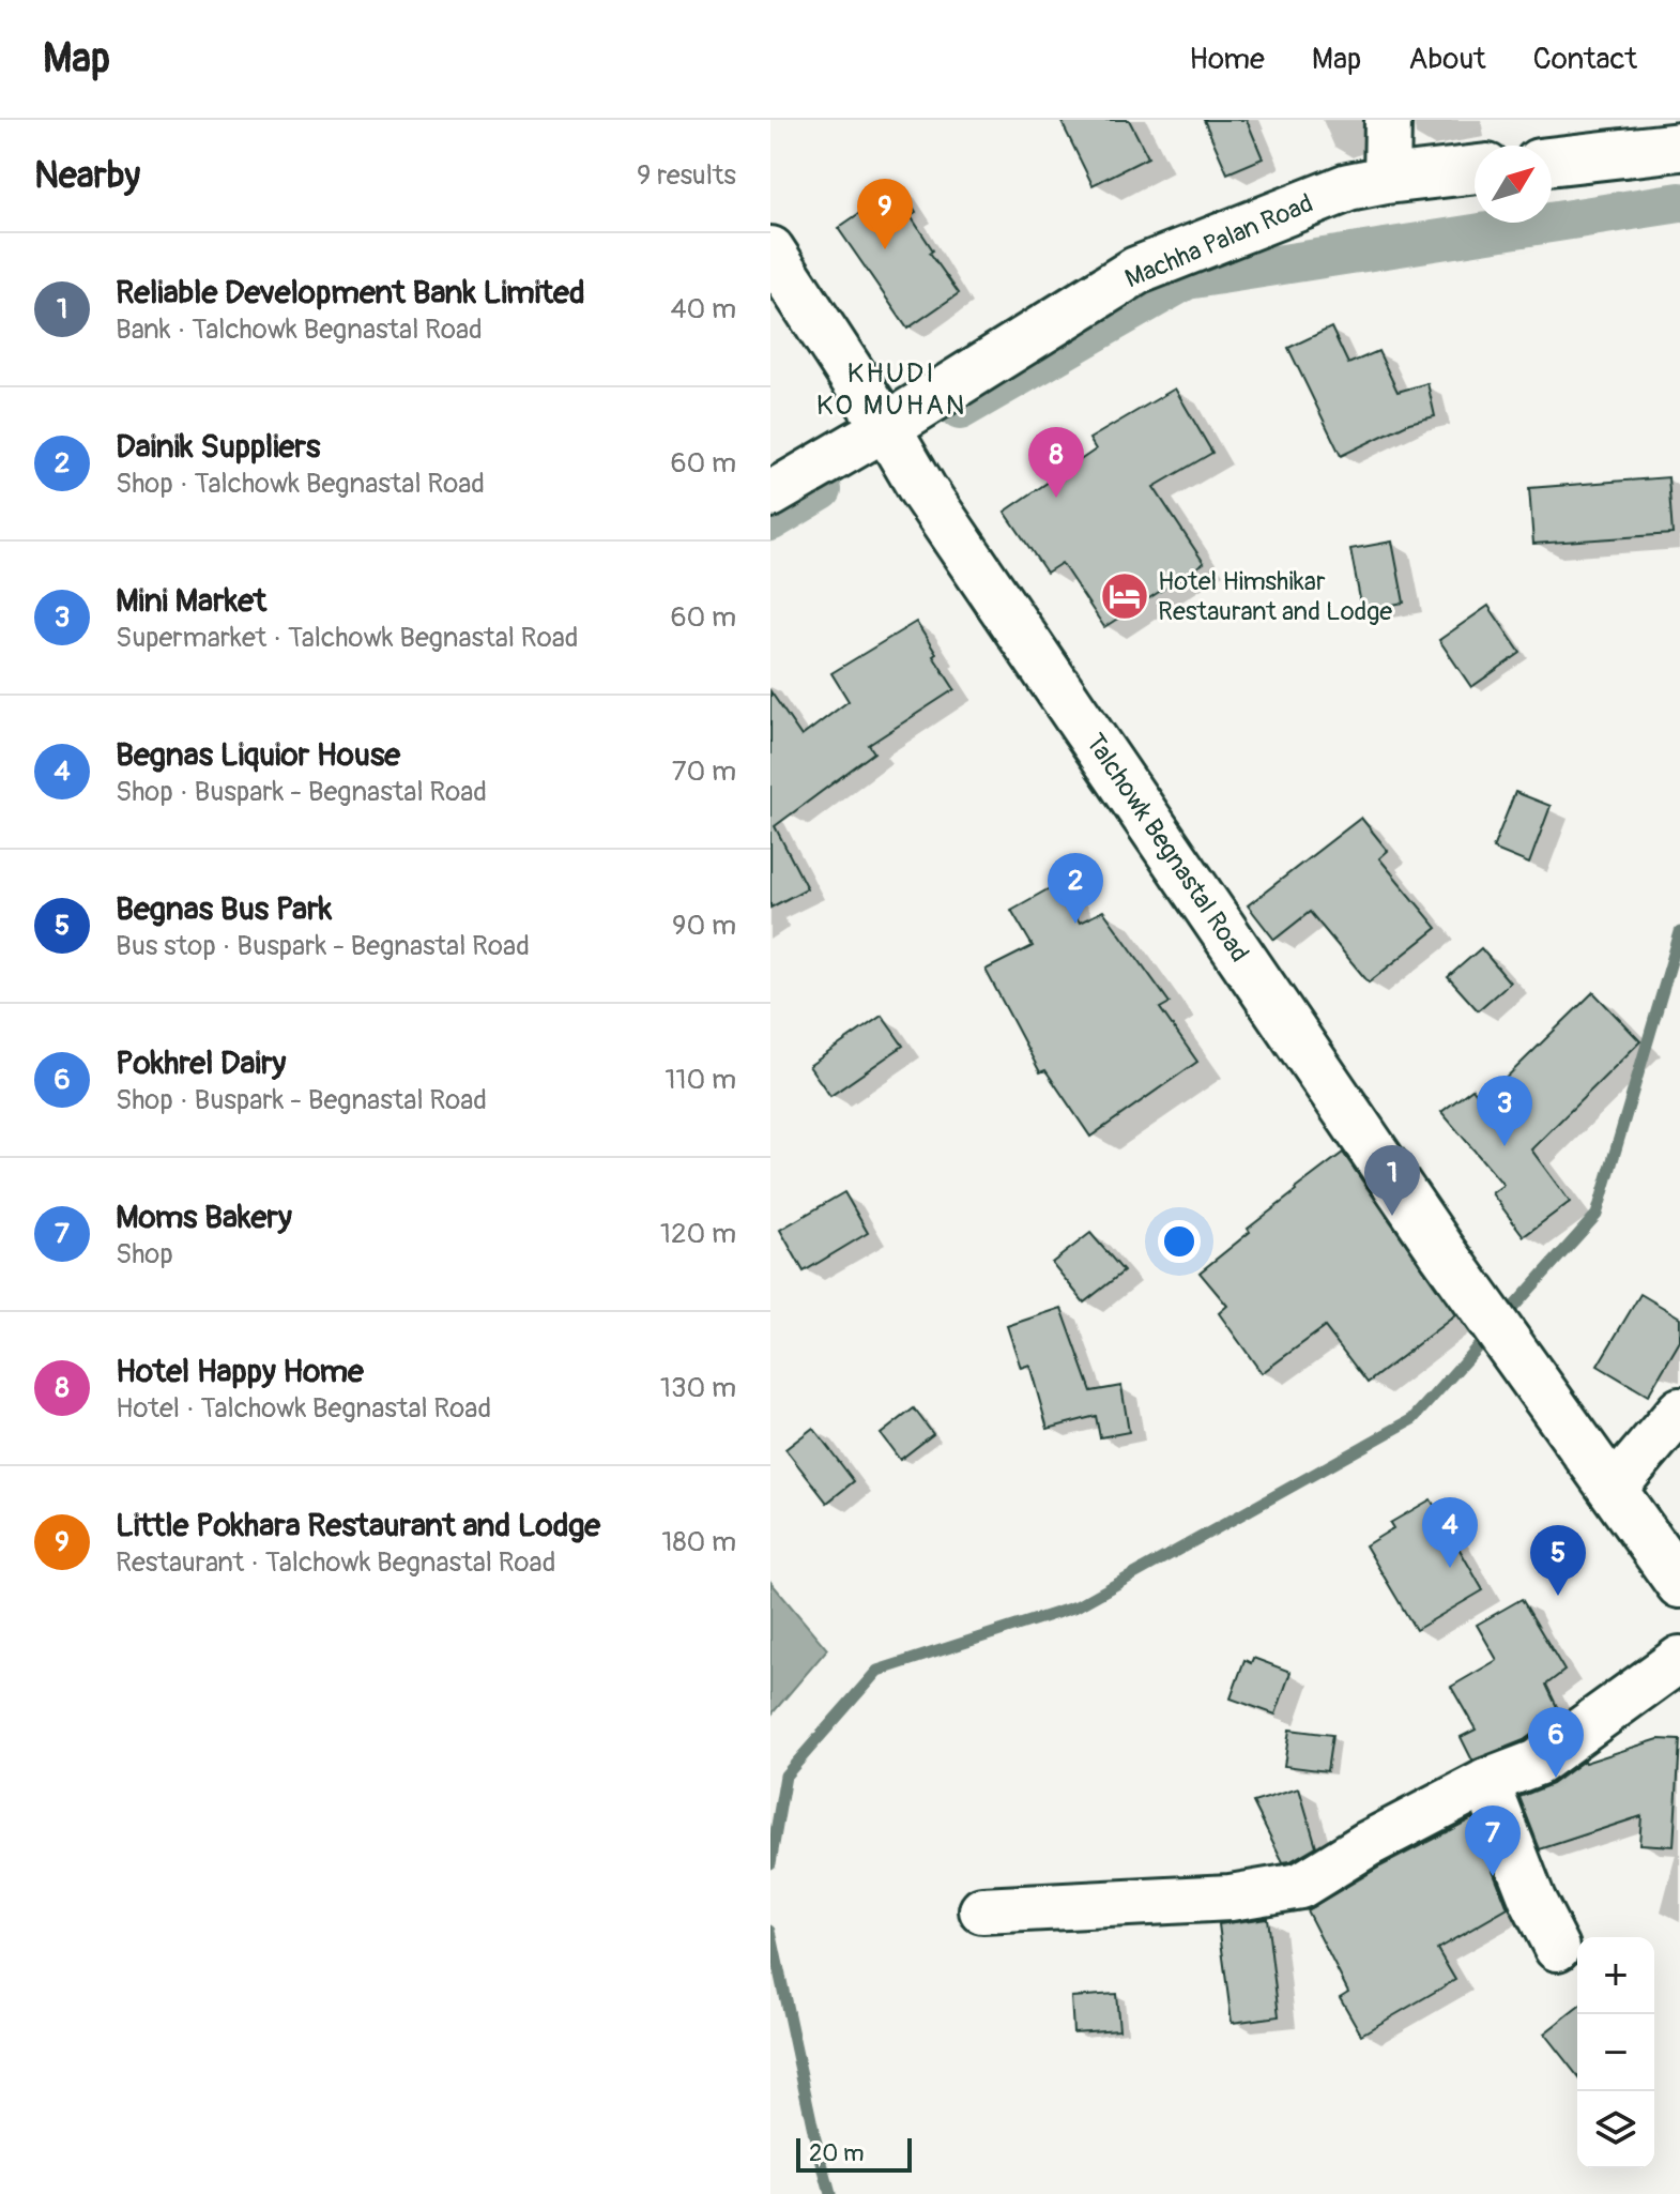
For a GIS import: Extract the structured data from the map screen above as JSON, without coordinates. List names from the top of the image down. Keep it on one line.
{"streets":{"main road":["Machha Palan Road","Talchowk Begnastal Road"]},"crossings":[["Machha Palan Road","Talchowk Begnastal Road"]],"districts":["KHUDI KO MUHAN"],"places":{"hotel":["Hotel Himshikar Restaurant and Lodge"]},"scale_bar":"20 m","north":"top right","page":{"header":"Map","nav":["Home","Map","About","Contact"],"heading":["Nearby","9 results"],"pins":["9","8","2","3","1","4","5","6","7"],"list":[{"mark":"1","name":"Reliable Development Bank Limited","note":"Bank · Talchowk Begnastal Road","value":"40 m"},{"mark":"2","name":"Dainik Suppliers","note":"Shop · Talchowk Begnastal Road","value":"60 m"},{"mark":"3","name":"Mini Market","note":"Supermarket · Talchowk Begnastal Road","value":"60 m"},{"mark":"4","name":"Begnas Liquior House","note":"Shop · Buspark - Begnastal Road","value":"70 m"},{"mark":"5","name":"Begnas Bus Park","note":"Bus stop · Buspark - Begnastal Road","value":"90 m"},{"mark":"6","name":"Pokhrel Dairy","note":"Shop · Buspark - Begnastal Road","value":"110 m"},{"mark":"7","name":"Moms Bakery","note":"Shop","value":"120 m"},{"mark":"8","name":"Hotel Happy Home","note":"Hotel · Talchowk Begnastal Road","value":"130 m"},{"mark":"9","name":"Little Pokhara Restaurant and Lodge","note":"Restaurant · Talchowk Begnastal Road","value":"180 m"}],"map_buttons":["+","−"],"scale":"20 m"}}
